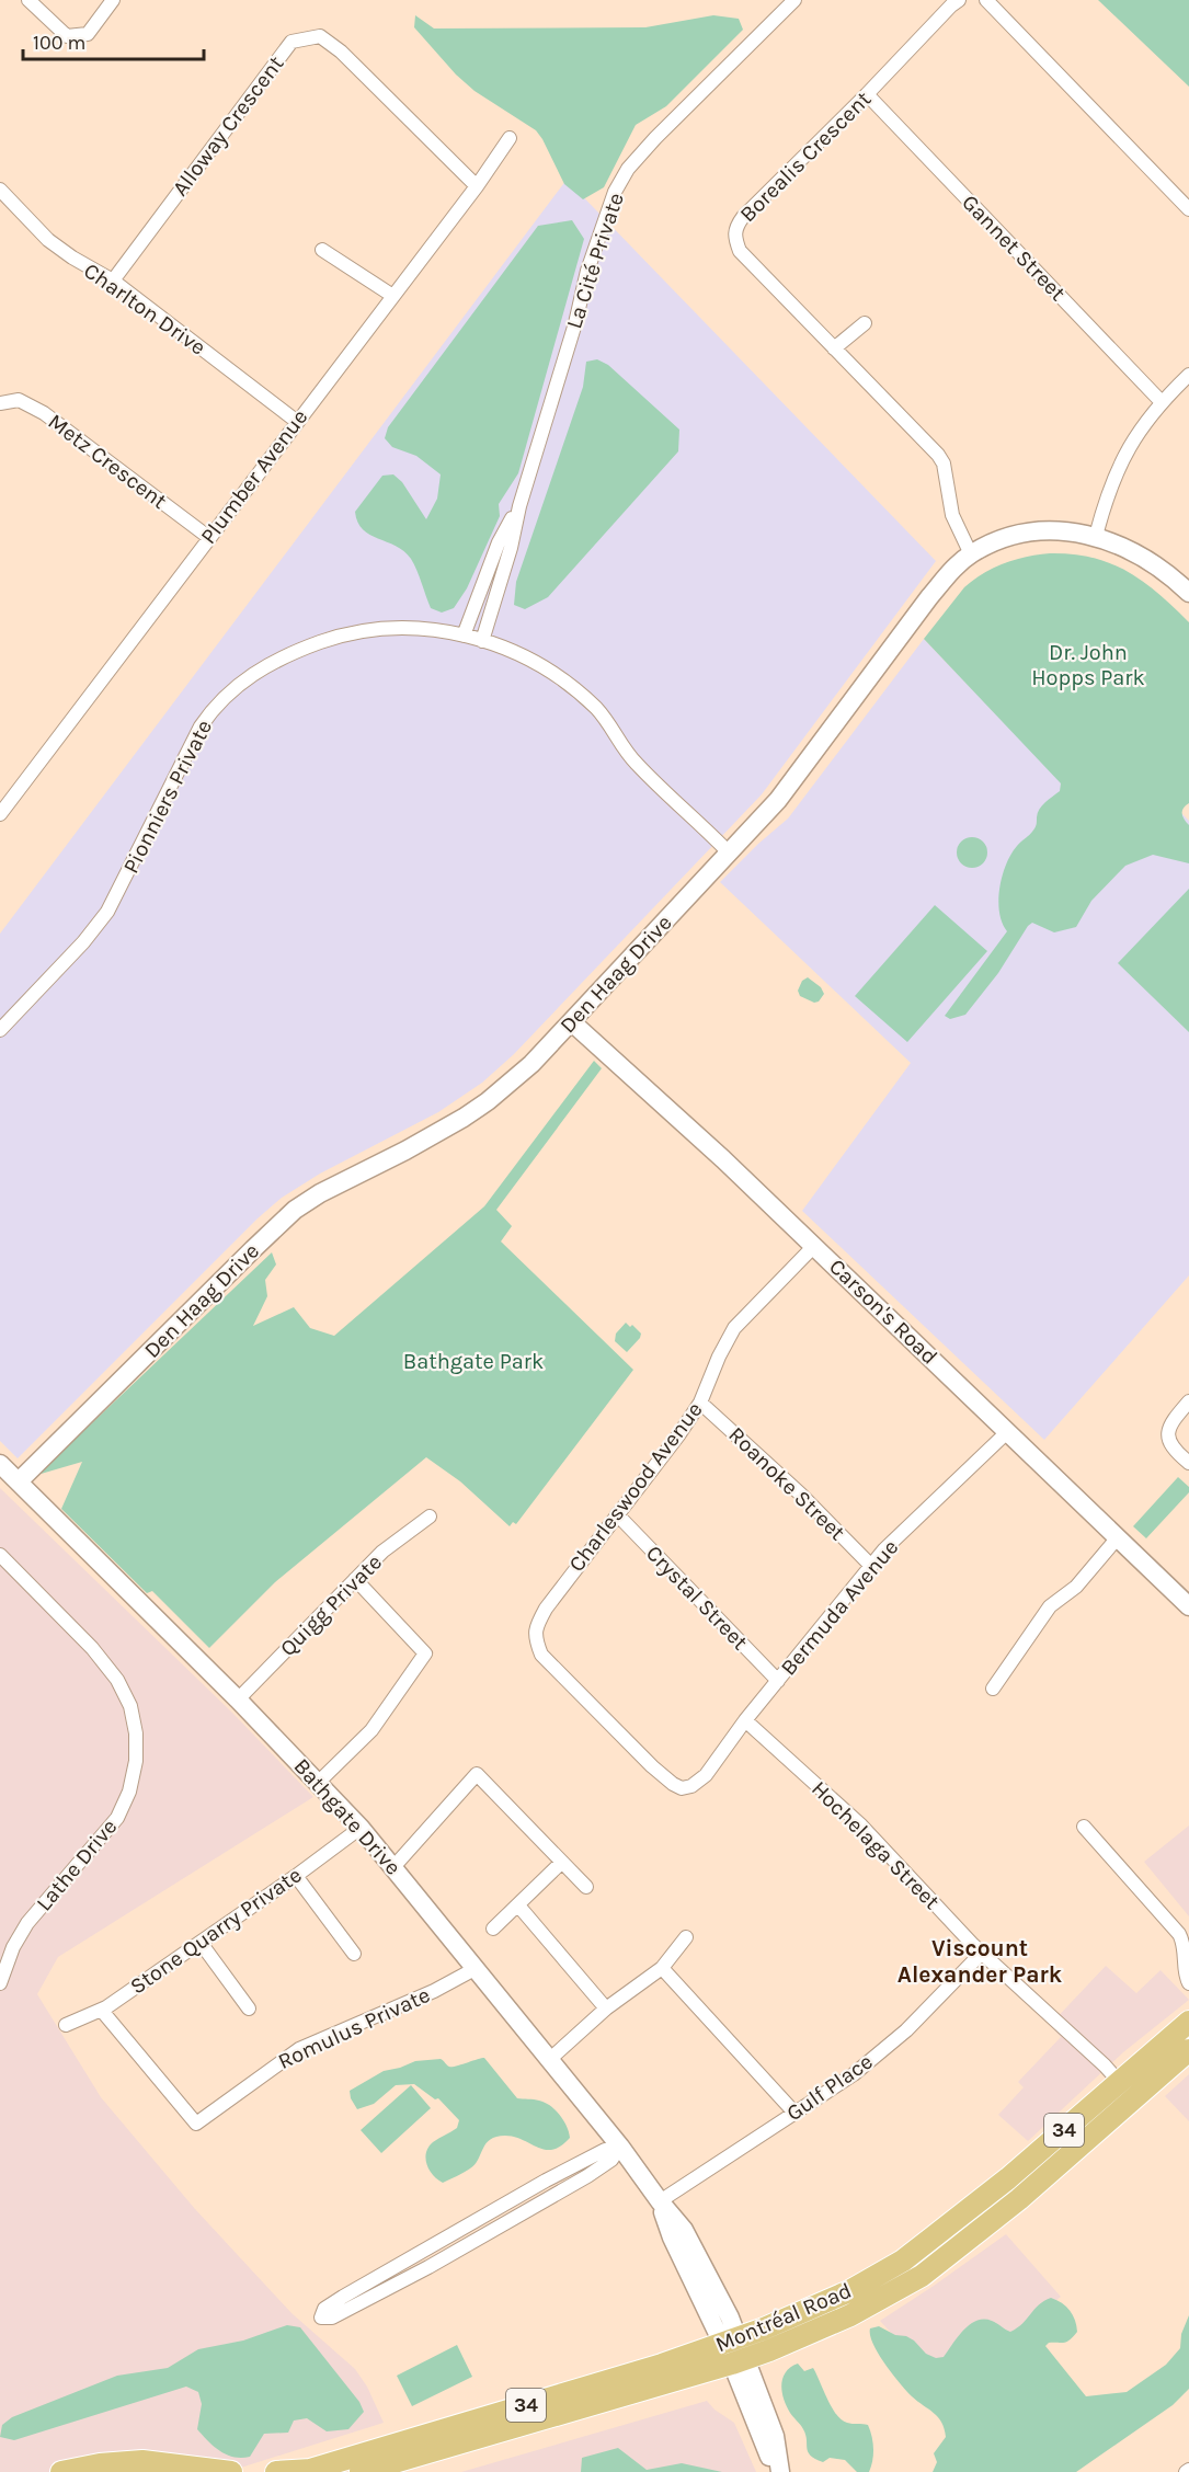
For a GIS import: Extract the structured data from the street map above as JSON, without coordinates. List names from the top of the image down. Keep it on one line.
{"streets":{"main road":["34","Montréal Road"],"street":["Alloway Crescent","Borealis Crescent","Gannet Street","La Cité Private","Charlton Drive","Metz Crescent","Plumber Avenue","Pionniers Private","Den Haag Drive","Carson's Road","Roanoke Street","Charleswood Avenue","Crystal Street","Quigg Private","Bermuda Avenue","Bathgate Drive","Hochelaga Street","Lathe Drive","Stone Quarry Private","Romulus Private","Gulf Place"]},"crossings":[["Alloway Crescent","Charlton Drive"],["Alloway Crescent","Plumber Avenue"],["Borealis Crescent","Gannet Street"],["Borealis Crescent","Den Haag Drive"],["La Cité Private","Pionniers Private"],["Charlton Drive","Plumber Avenue"],["Metz Crescent","Plumber Avenue"],["Pionniers Private","Den Haag Drive"],["Den Haag Drive","Carson's Road"],["Den Haag Drive","Bathgate Drive"],["Carson's Road","Charleswood Avenue"],["Carson's Road","Bermuda Avenue"],["Roanoke Street","Charleswood Avenue"],["Roanoke Street","Bermuda Avenue"],["Charleswood Avenue","Crystal Street"],["Charleswood Avenue","Bermuda Avenue"],["Crystal Street","Bermuda Avenue"],["Quigg Private","Bathgate Drive"],["Bermuda Avenue","Hochelaga Street"],["Bathgate Drive","Stone Quarry Private"],["Bathgate Drive","Romulus Private"],["Bathgate Drive","Gulf Place"],["Bathgate Drive","Montréal Road"],["Hochelaga Street","Gulf Place"],["Hochelaga Street","Montréal Road"],["Stone Quarry Private","Romulus Private"]],"districts":["Viscount Alexander Park"],"parks":["Dr. John Hopps Park","Bathgate Park"],"scale_bar":"100 m"}
